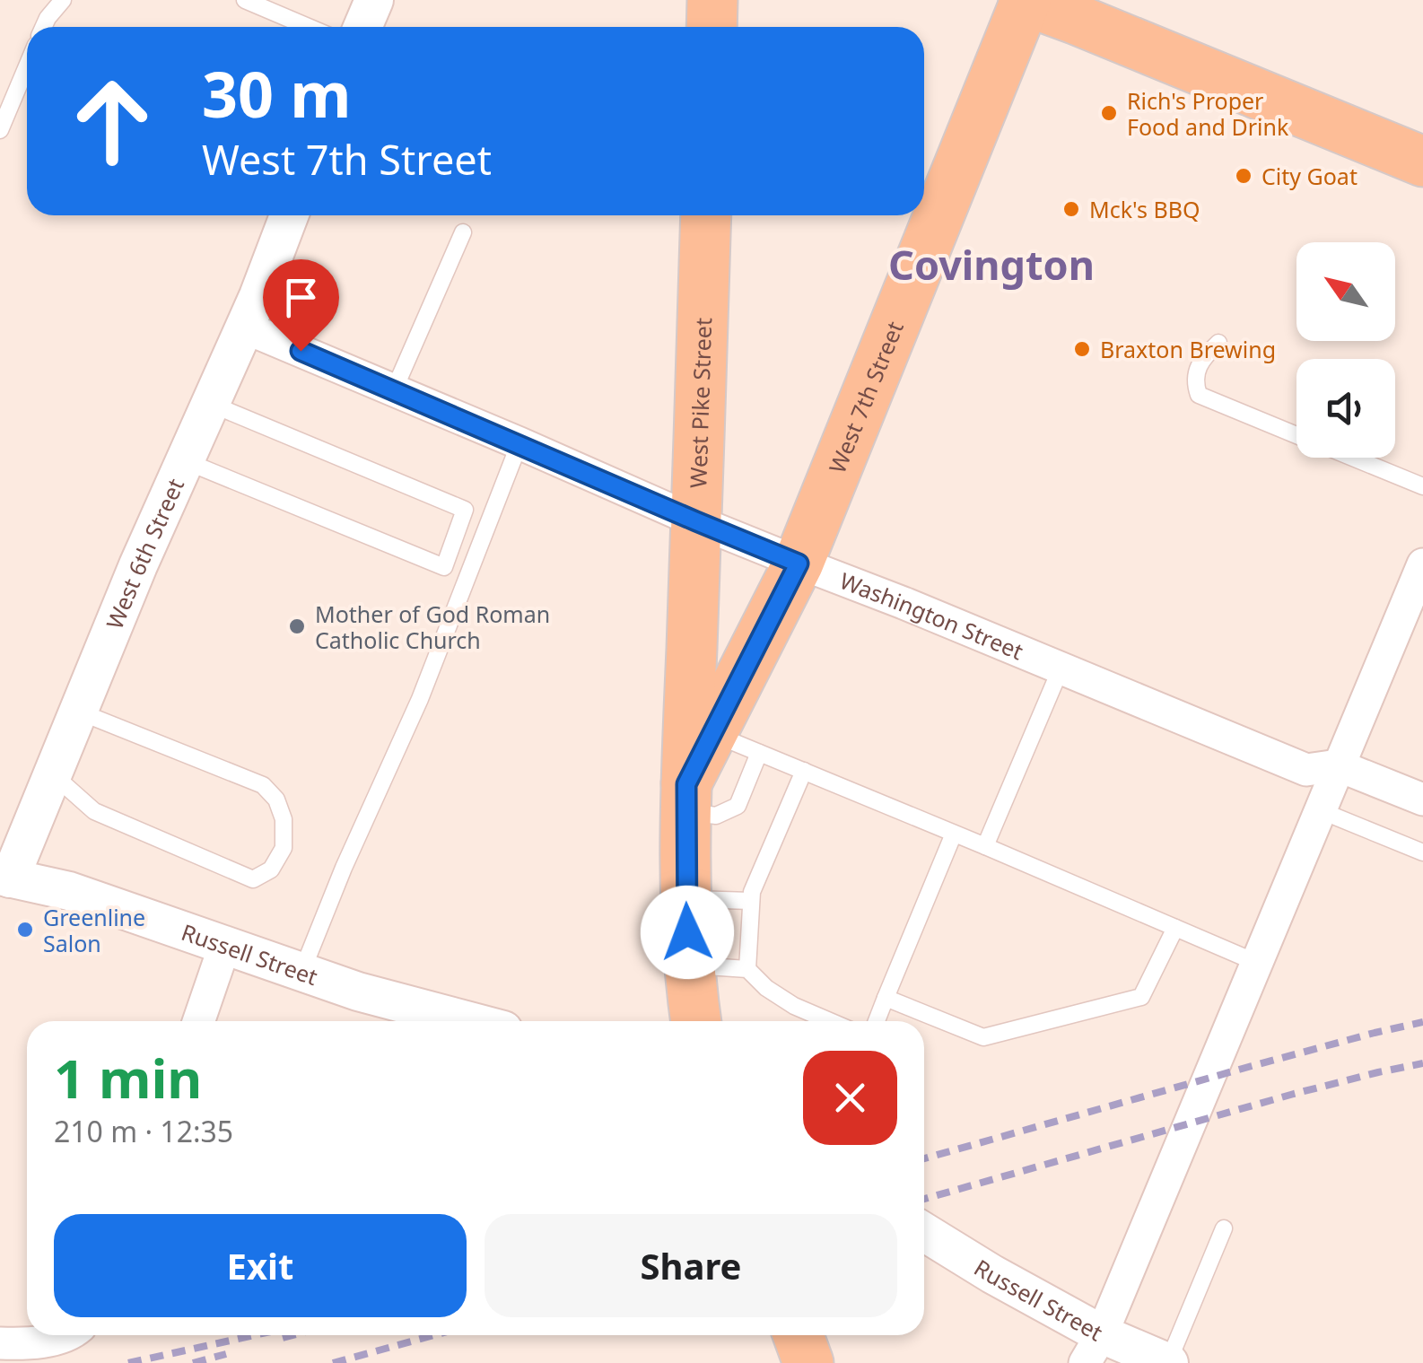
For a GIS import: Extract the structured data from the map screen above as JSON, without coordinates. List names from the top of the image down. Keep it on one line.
{"streets":{"main road":["West 7th Street","West Pike Street"],"street":["West 6th Street","Washington Street","Russell Street"]},"crossings":[["West 7th Street","West Pike Street"],["West 7th Street","Washington Street"],["West Pike Street","Washington Street"],["West 6th Street","Washington Street"],["West 6th Street","Russell Street"]],"districts":["Covington"],"places":["Rich's Proper Food and Drink","City Goat","Mck's BBQ","Braxton Brewing","Mother of God Roman Catholic Church","Greenline Salon"],"north":"top left","page":{"turn":["30 m","West 7th Street"],"heading":["1 min","210 m · 12:35"],"buttons":["Exit","Share"]}}
